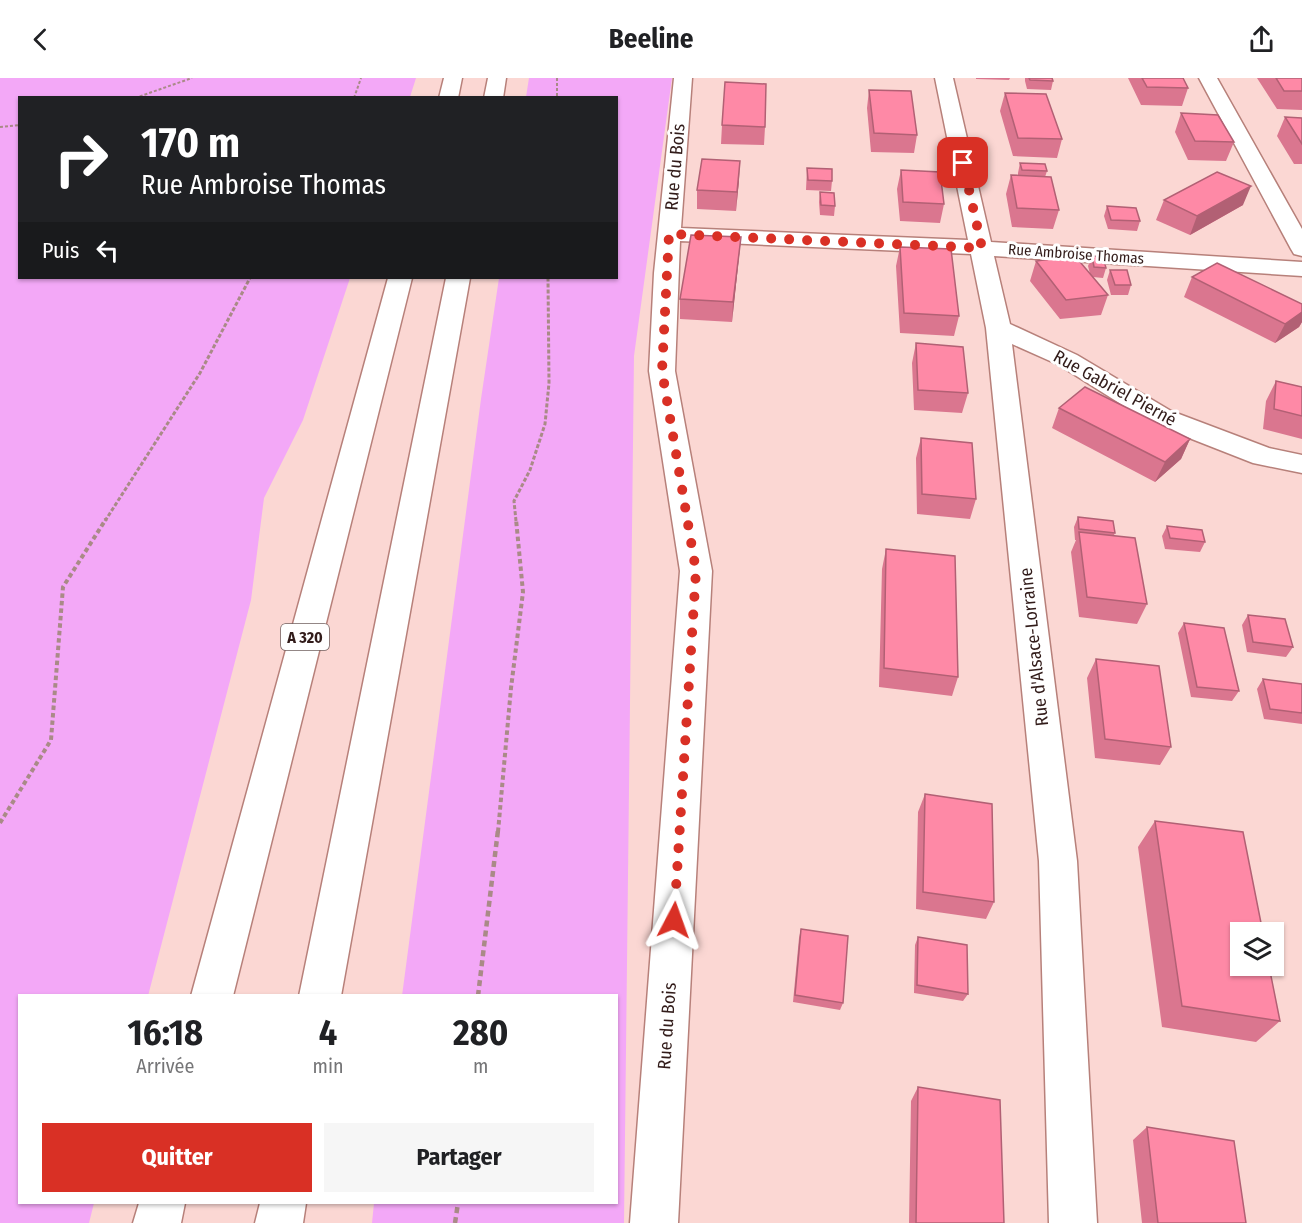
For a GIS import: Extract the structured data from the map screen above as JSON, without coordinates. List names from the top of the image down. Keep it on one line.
{"streets":{"main road":["Rue du Bois","Rue Ambroise Thomas","Rue Gabriel Pierné","A 320","Rue d'Alsace-Lorraine"]},"crossings":[["Rue du Bois","Rue Ambroise Thomas"],["Rue Ambroise Thomas","Rue d'Alsace-Lorraine"],["Rue Gabriel Pierné","Rue d'Alsace-Lorraine"]],"page":{"header":"Beeline","turn":["170 m","Rue Ambroise Thomas"],"then":"Puis","eta":["16:18","Arrivée","4","min","280","m"],"buttons":["Quitter","Partager"]}}
